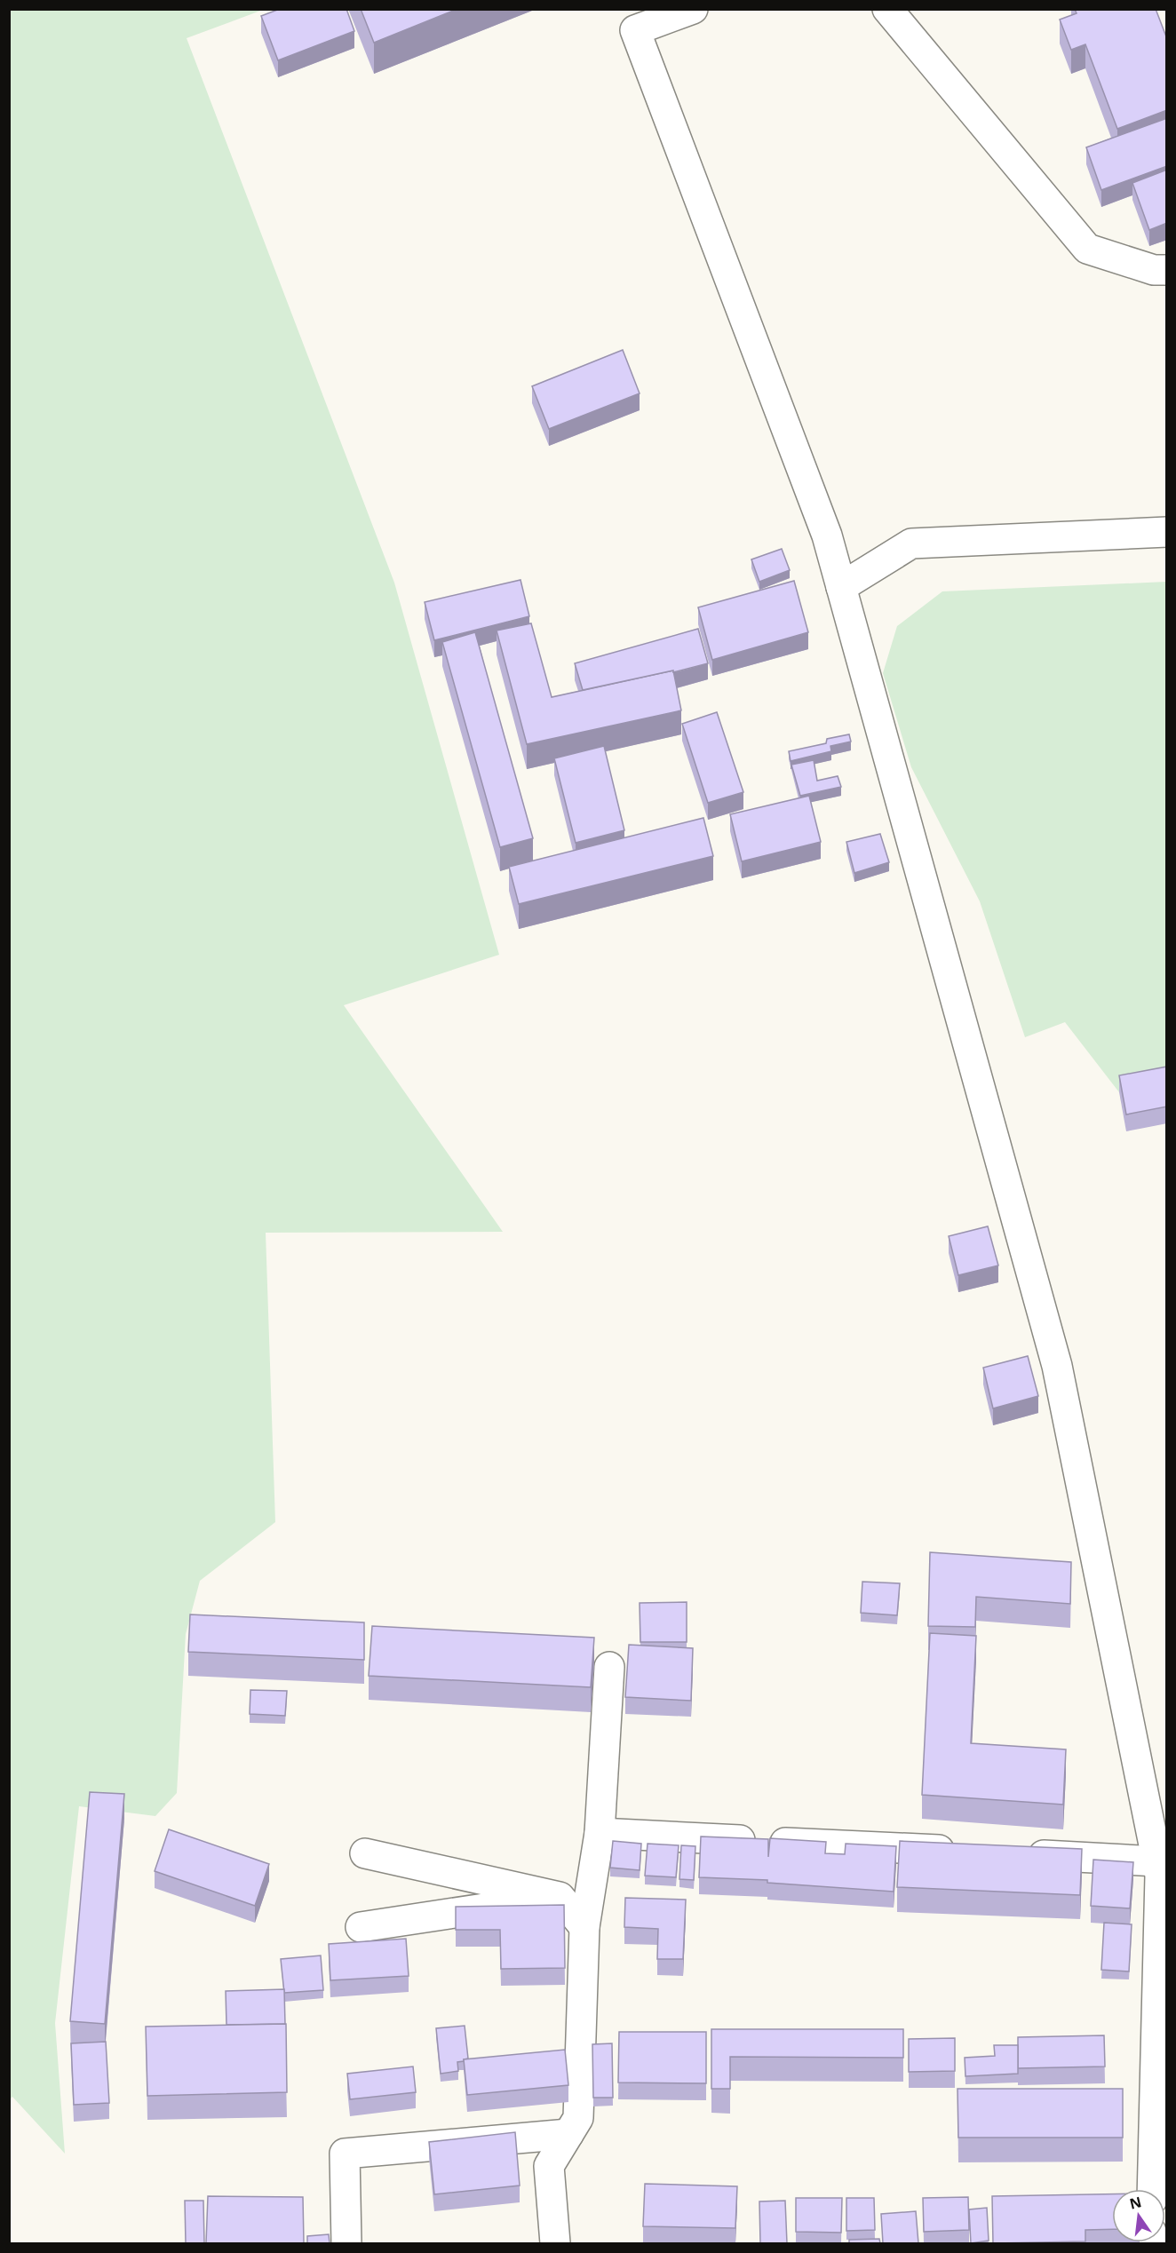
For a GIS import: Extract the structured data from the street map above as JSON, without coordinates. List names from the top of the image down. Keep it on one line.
{"north":"top"}
